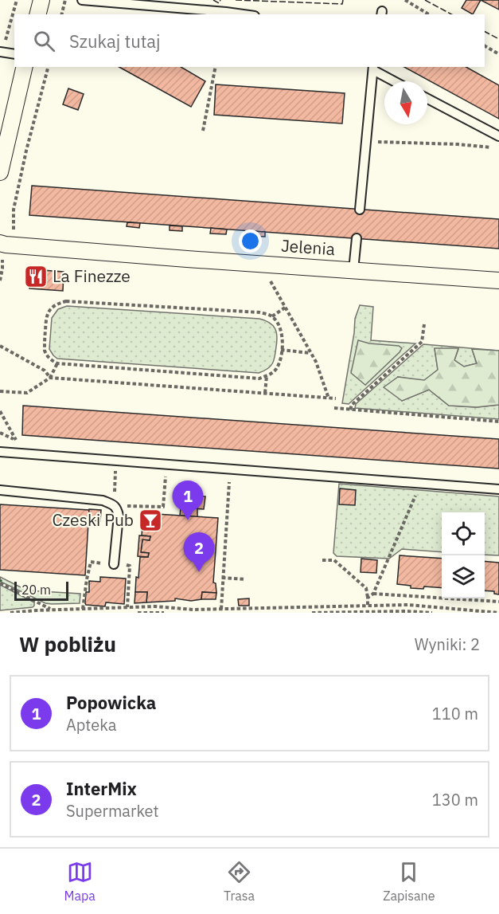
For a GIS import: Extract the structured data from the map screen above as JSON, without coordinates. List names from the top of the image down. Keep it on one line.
{"streets":{"street":["Jelenia"]},"places":{"restaurant":["La Finezze"],"bar":["Czeski Pub"]},"scale_bar":"20 m","north":"bottom","page":{"search":"Szukaj tutaj","pins":["1","2"],"scale":"20 m","heading":["W pobliżu","Wyniki: 2"],"list":[{"mark":"1","name":"Popowicka","note":"Apteka","value":"110 m"},{"mark":"2","name":"InterMix","note":"Supermarket","value":"130 m"}],"nav":["Mapa","Trasa","Zapisane"]}}
